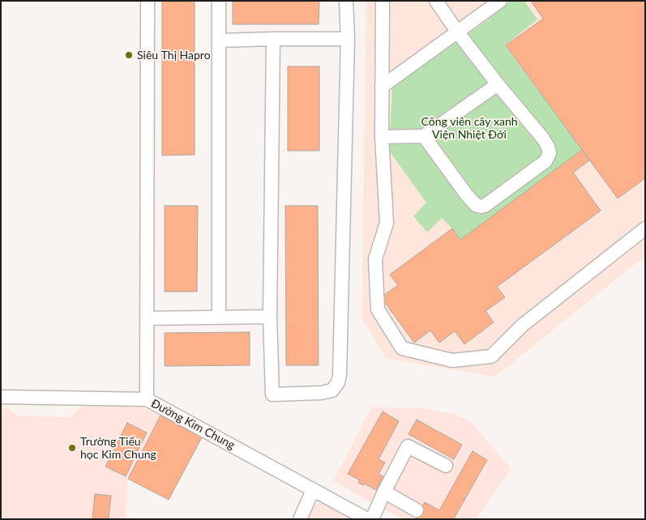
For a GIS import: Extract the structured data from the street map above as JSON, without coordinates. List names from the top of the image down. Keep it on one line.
{"streets":{"street":["Đường Kim Chung"]},"parks":["Công viên cây xanh Viện Nhiệt Đới"],"places":["Siêu Thị Hapro","Trường Tiểu học Kim Chung"]}
